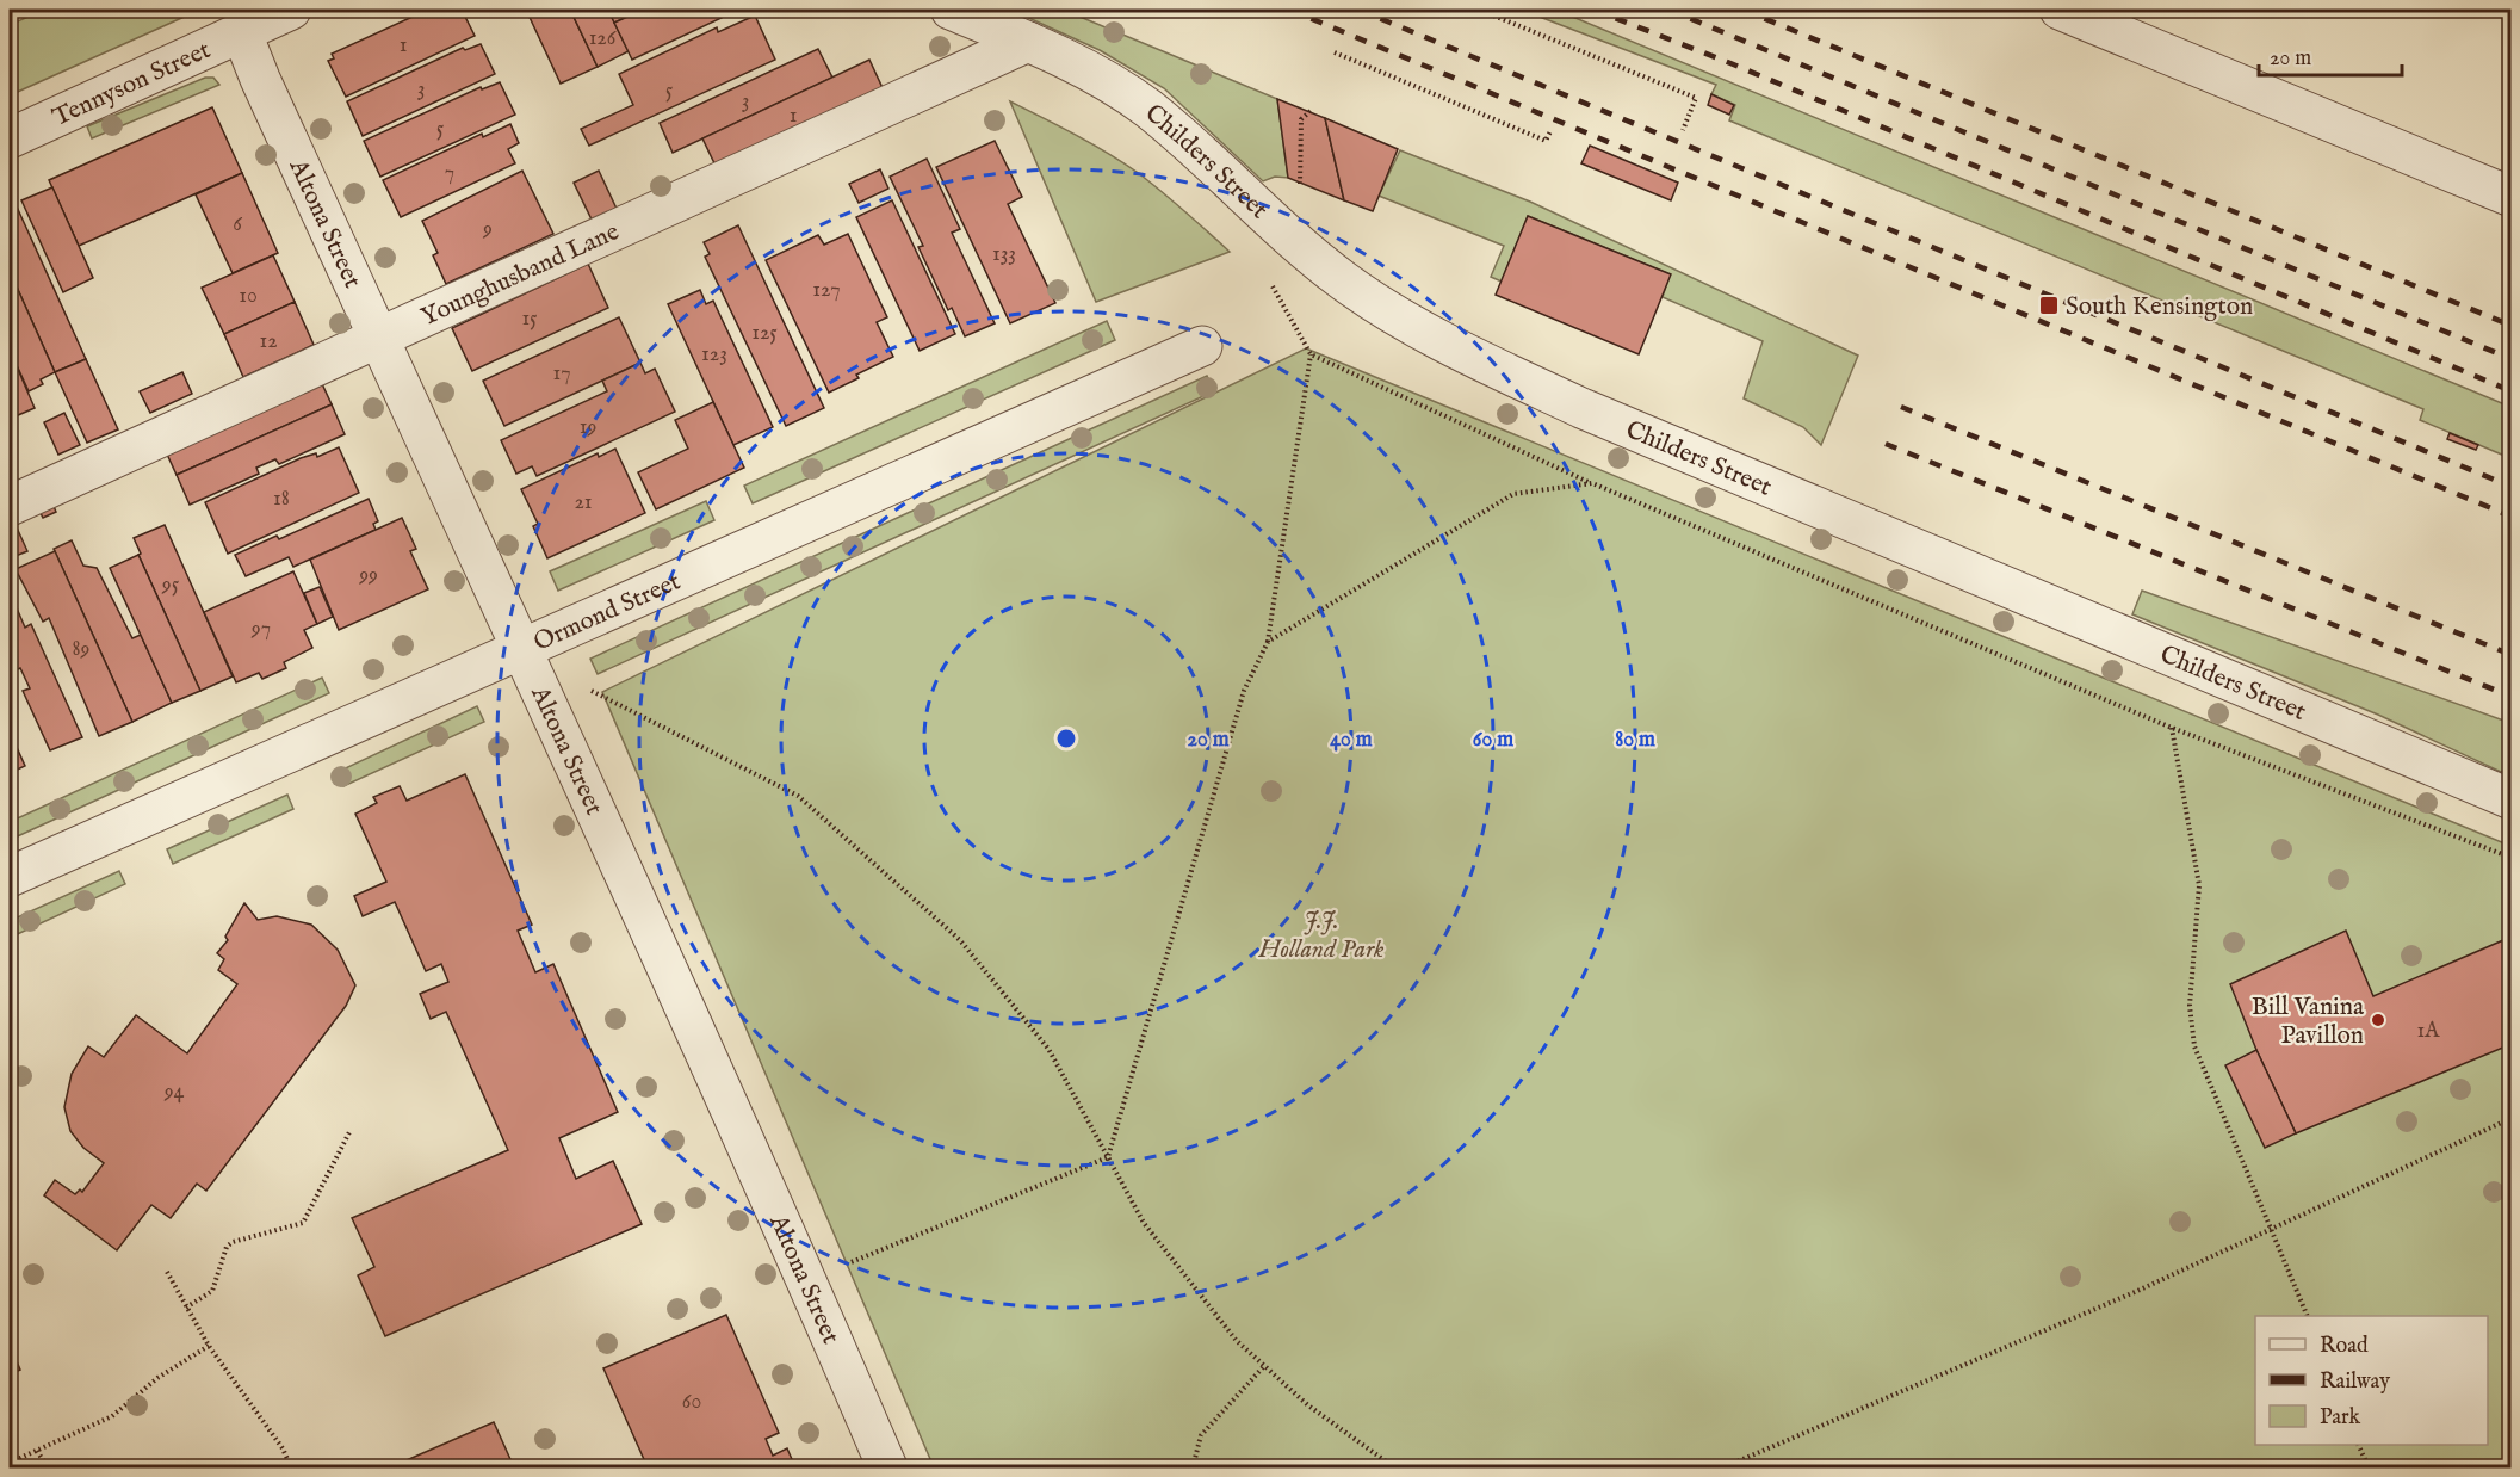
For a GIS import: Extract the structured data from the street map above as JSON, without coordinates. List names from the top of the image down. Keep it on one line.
{"streets":{"street":["Tennyson Street","Childers Street","Altona Street","Younghusband Lane","Ormond Street"]},"crossings":[["Tennyson Street","Altona Street"],["Childers Street","Younghusband Lane"],["Altona Street","Younghusband Lane"],["Altona Street","Ormond Street"]],"parks":["J.J. Holland Park"],"places":{"transit":["South Kensington"],"other":["Bill Vanina Pavillon"]},"house_numbers":["126","1","3","5","3","1","5","7","6","9","133","127","10","15","125","12","123","17","19","18","21","99","95","97","89","1A","94","60"],"legend":["Road","Railway","Park"],"scale_bar":"20 m","rings":["20 m","40 m","60 m","80 m"]}
